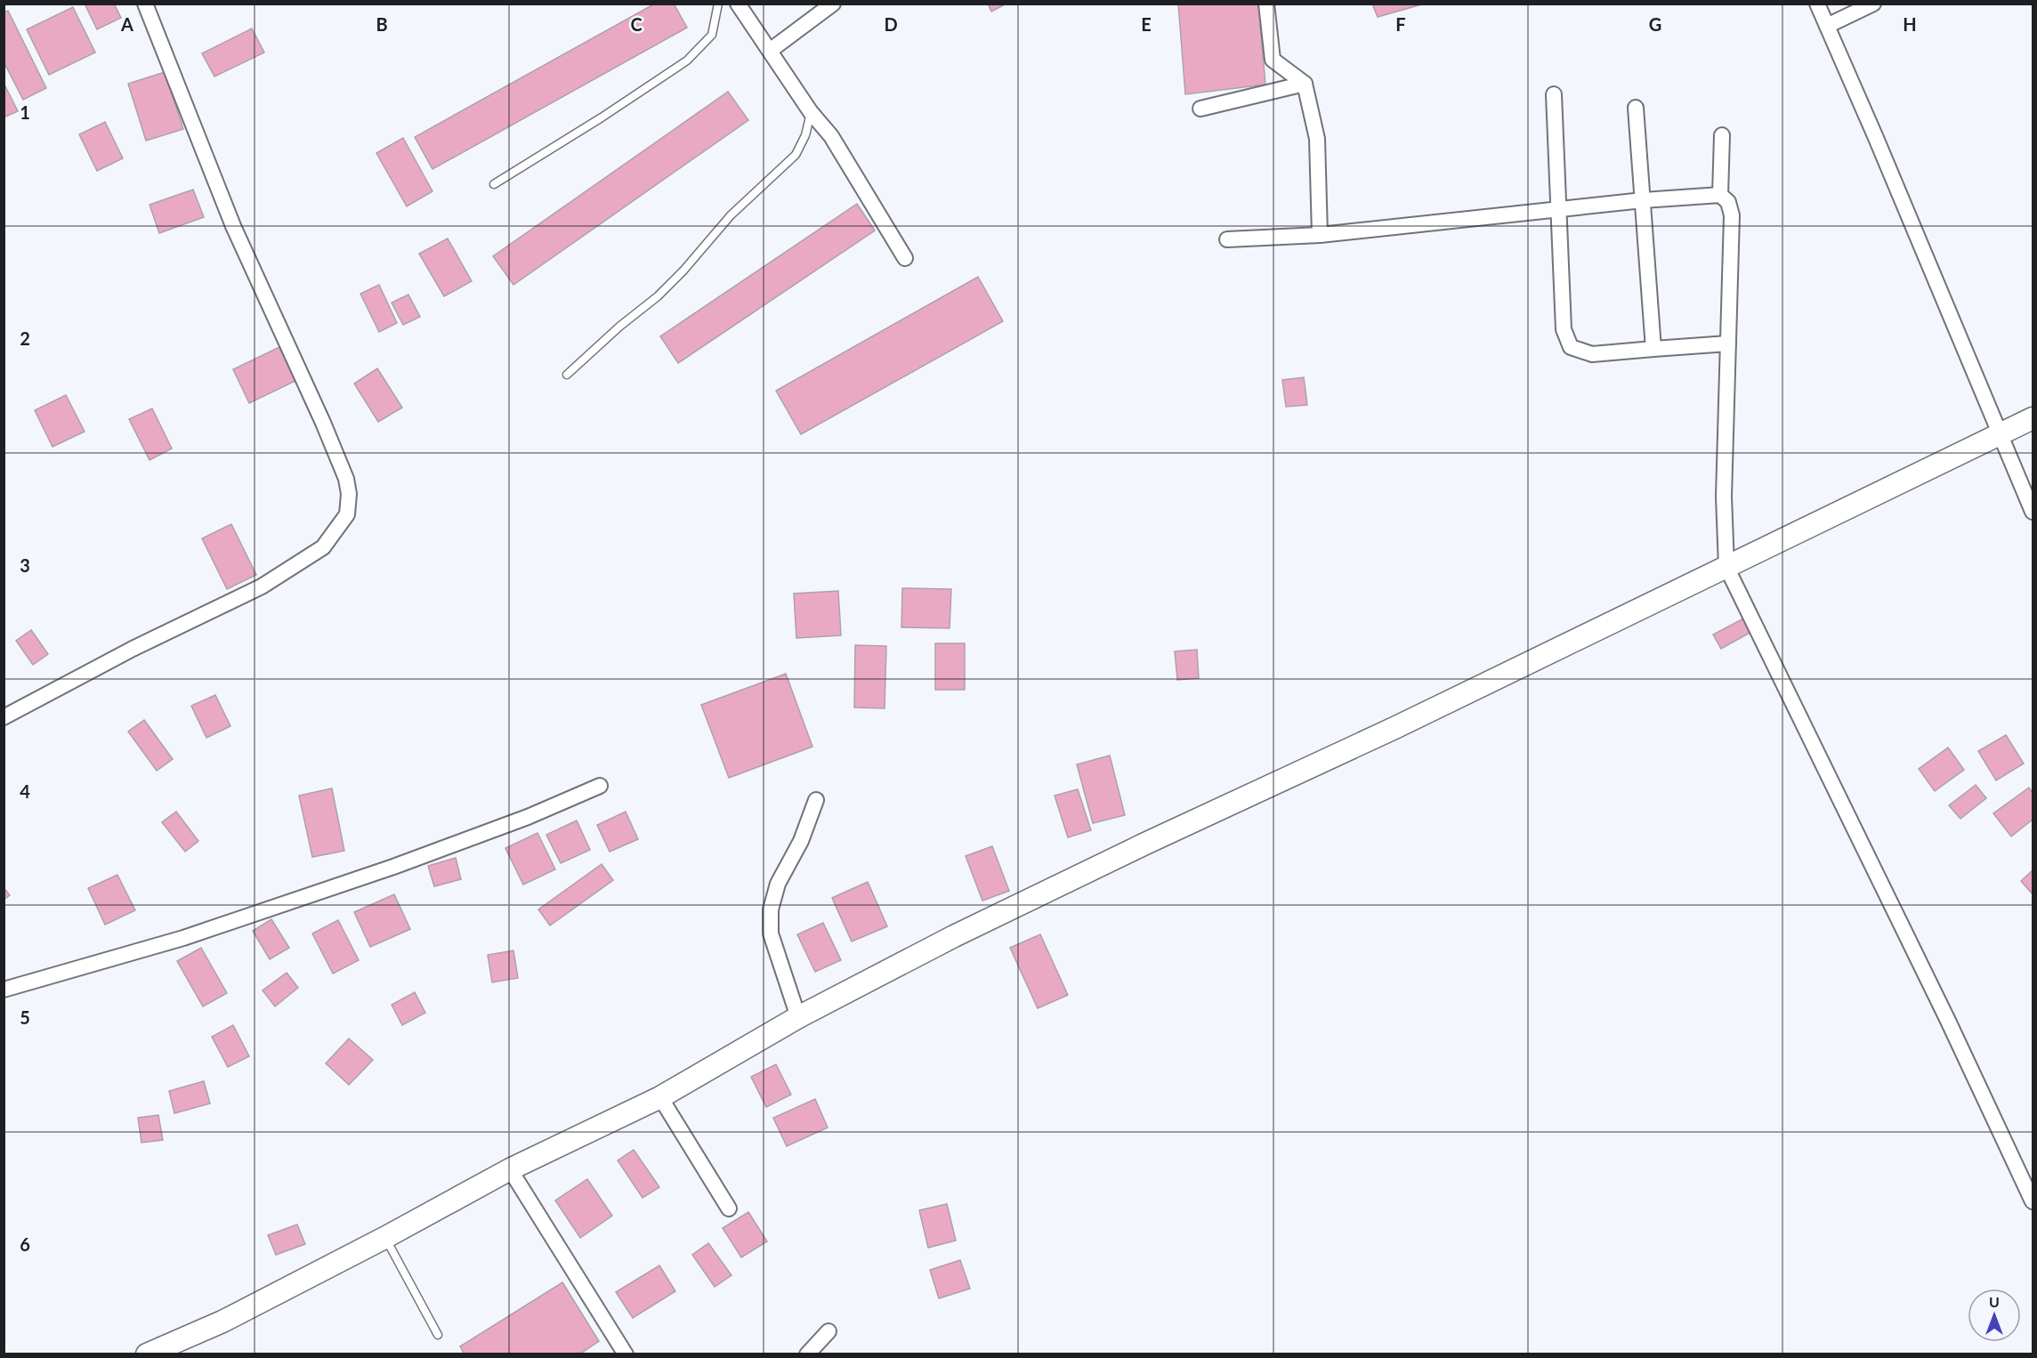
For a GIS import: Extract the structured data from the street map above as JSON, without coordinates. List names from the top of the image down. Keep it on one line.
{"north":"top","grid":{"columns":["A","B","C","D","E","F","G","H"],"rows":["1","2","3","4","5","6"]}}
